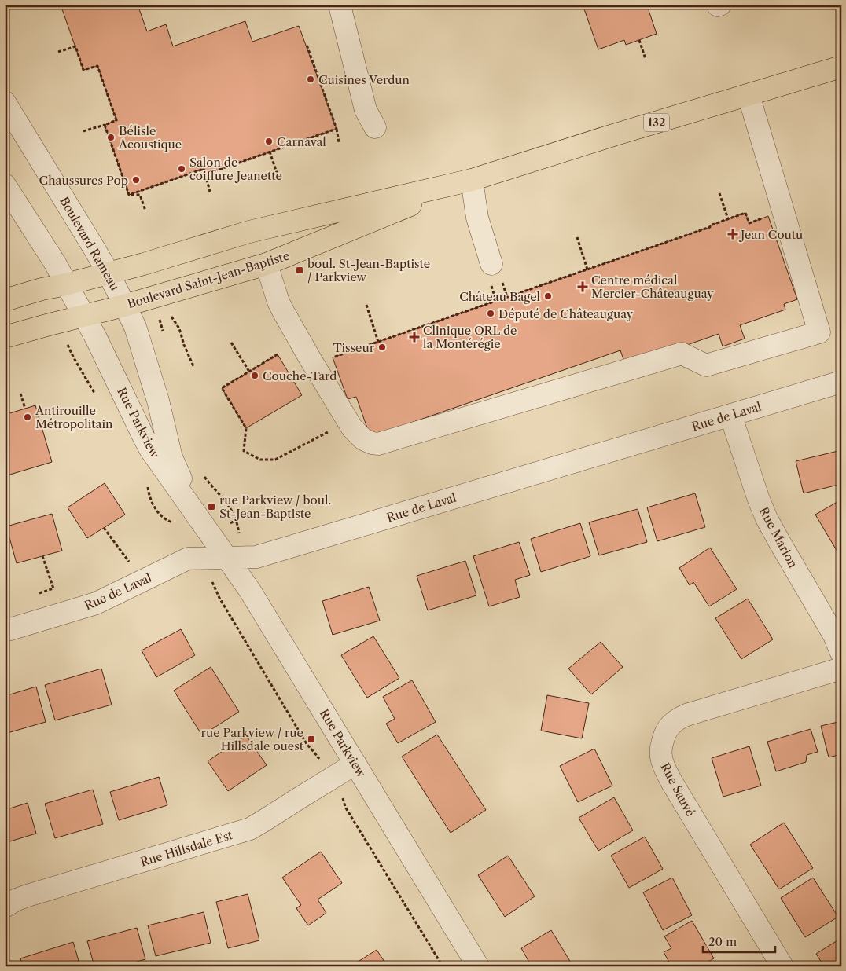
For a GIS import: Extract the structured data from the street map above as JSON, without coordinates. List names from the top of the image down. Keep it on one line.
{"streets":{"highway":["132","Boulevard Saint-Jean-Baptiste"],"street":["Boulevard Rameau","Rue de Laval","Rue Parkview","Rue Marion","Rue Sauvé","Rue Hillsdale Est"]},"crossings":[["Boulevard Rameau","Boulevard Saint-Jean-Baptiste"],["Boulevard Rameau","Rue Parkview"],["Boulevard Saint-Jean-Baptiste","Rue Parkview"],["Rue de Laval","Rue Parkview"],["Rue de Laval","Rue Marion"],["Rue Parkview","Rue Hillsdale Est"]],"places":{"other":["Cuisines Verdun","Bélisle Acoustique","Carnaval","Salon de coiffure Jeanette","Chaussures Pop","Château Bagel","Député de Châteauguay","Tisseur","Couche-Tard","Antirouille Métropolitain"],"health":["Jean Coutu","Centre médical Mercier-Châteauguay","Clinique ORL de la Montérégie"],"transit":["boul. St-Jean-Baptiste / Parkview","rue Parkview / boul. St-Jean-Baptiste","rue Parkview / rue Hillsdale ouest"]},"scale_bar":"20 m"}
